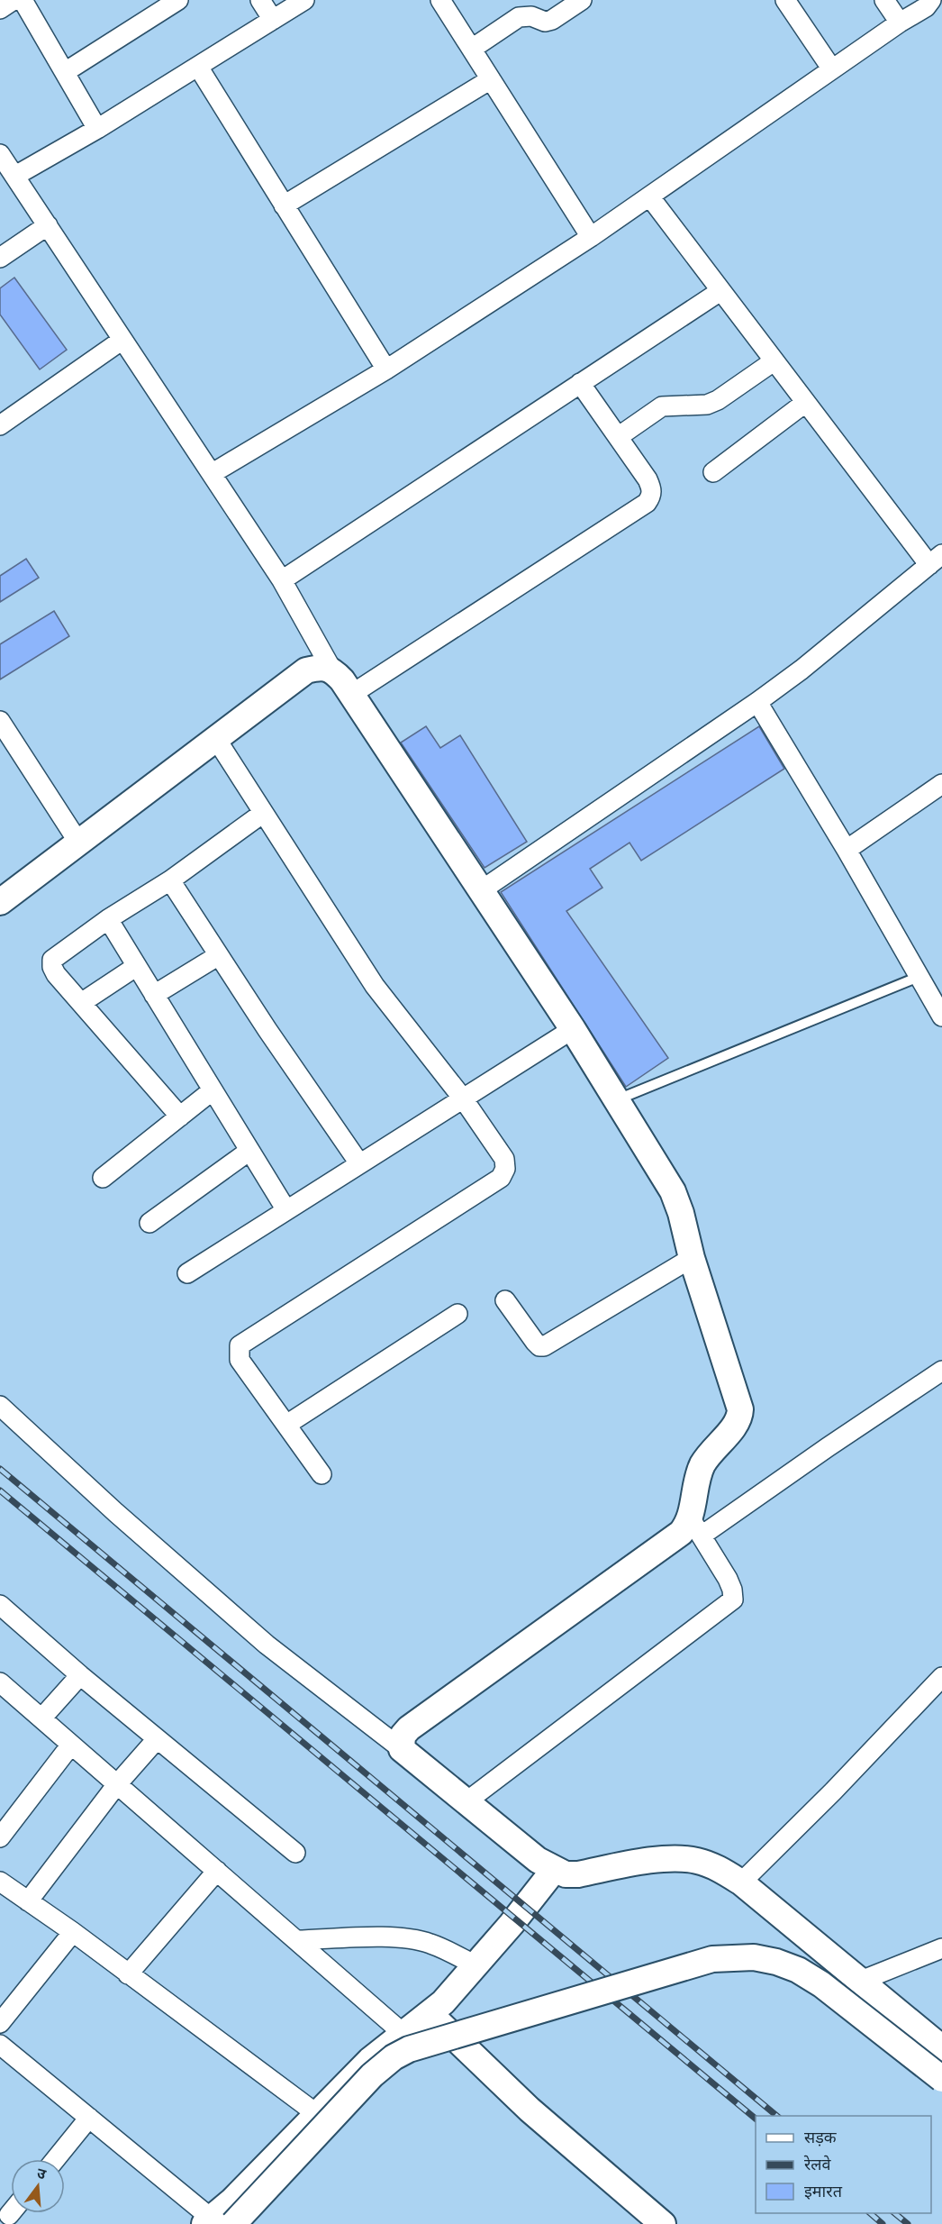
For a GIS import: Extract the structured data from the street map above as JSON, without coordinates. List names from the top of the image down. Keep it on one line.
{"legend":["सड़क","रेलवे","इमारत"],"north":"top"}
